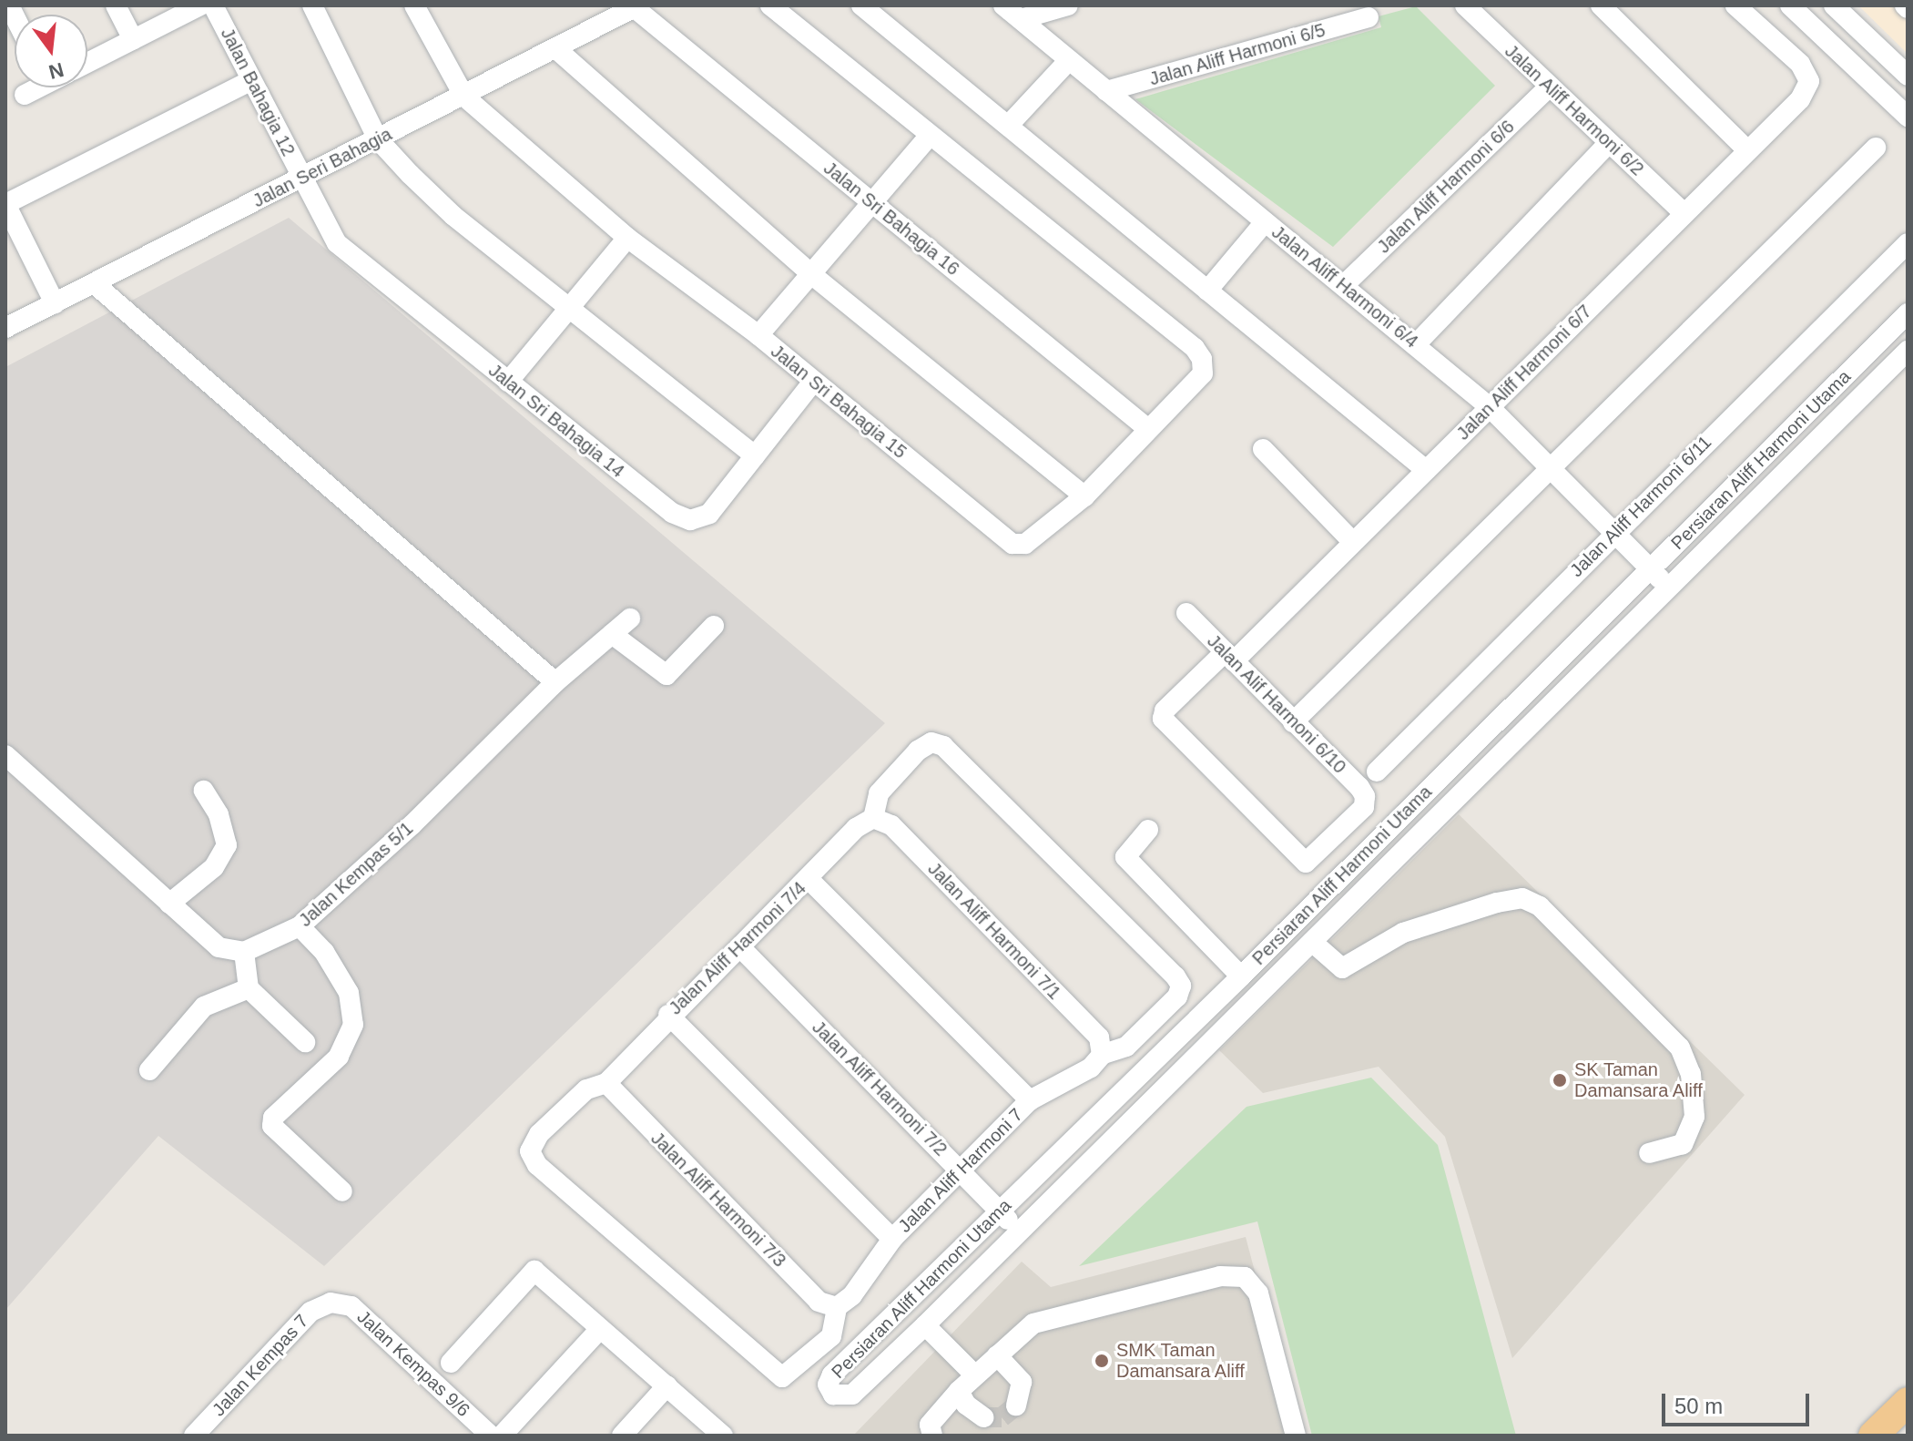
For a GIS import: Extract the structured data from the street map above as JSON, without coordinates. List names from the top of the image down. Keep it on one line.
{"streets":{"street":["Jalan Aliff Harmoni 6/5","Jalan Bahagia 12","Jalan Aliff Harmoni 6/2","Jalan Seri Bahagia","Jalan Aliff Harmoni 6/6","Jalan Sri Bahagia 16","Jalan Aliff Harmoni 6/4","Jalan Aliff Harmoni 6/7","Jalan Sri Bahagia 15","Jalan Sri Bahagia 14","Persiaran Aliff Harmoni Utama","Jalan Aliff Harmoni 6/11","Jalan Alif Harmoni 6/10","Jalan Kempas 5/1","Jalan Aliff Harmoni 7/1","Jalan Aliff Harmoni 7/4","Jalan Aliff Harmoni 7/2","Jalan Aliff Harmoni 7","Jalan Aliff Harmoni 7/3","Jalan Kempas 9/6","Jalan Kempas 7"]},"crossings":[["Jalan Aliff Harmoni 6/5","Jalan Aliff Harmoni 6/4"],["Jalan Bahagia 12","Jalan Seri Bahagia"],["Jalan Bahagia 12","Jalan Sri Bahagia 14"],["Jalan Aliff Harmoni 6/2","Jalan Aliff Harmoni 6/6"],["Jalan Aliff Harmoni 6/2","Jalan Aliff Harmoni 6/7"],["Jalan Seri Bahagia","Jalan Sri Bahagia 16"],["Jalan Seri Bahagia","Jalan Sri Bahagia 15"],["Jalan Seri Bahagia","Jalan Sri Bahagia 14"],["Jalan Aliff Harmoni 6/6","Jalan Aliff Harmoni 6/4"],["Jalan Sri Bahagia 16","Jalan Sri Bahagia 15"],["Jalan Aliff Harmoni 6/4","Jalan Aliff Harmoni 6/7"],["Jalan Aliff Harmoni 6/4","Persiaran Aliff Harmoni Utama"],["Jalan Aliff Harmoni 6/4","Jalan Aliff Harmoni 6/11"],["Jalan Aliff Harmoni 6/7","Jalan Alif Harmoni 6/10"],["Jalan Sri Bahagia 15","Jalan Sri Bahagia 14"],["Persiaran Aliff Harmoni Utama","Jalan Aliff Harmoni 7/2"],["Jalan Aliff Harmoni 7/1","Jalan Aliff Harmoni 7/4"],["Jalan Aliff Harmoni 7/1","Jalan Aliff Harmoni 7"],["Jalan Aliff Harmoni 7/4","Jalan Aliff Harmoni 7/2"],["Jalan Aliff Harmoni 7/4","Jalan Aliff Harmoni 7"],["Jalan Aliff Harmoni 7/4","Jalan Aliff Harmoni 7/3"],["Jalan Aliff Harmoni 7/2","Jalan Aliff Harmoni 7"],["Jalan Aliff Harmoni 7","Jalan Aliff Harmoni 7/3"],["Jalan Kempas 9/6","Jalan Kempas 7"]],"places":["SK Taman Damansara Aliff","SMK Taman Damansara Aliff"],"scale_bar":"50 m","north":"bottom"}
